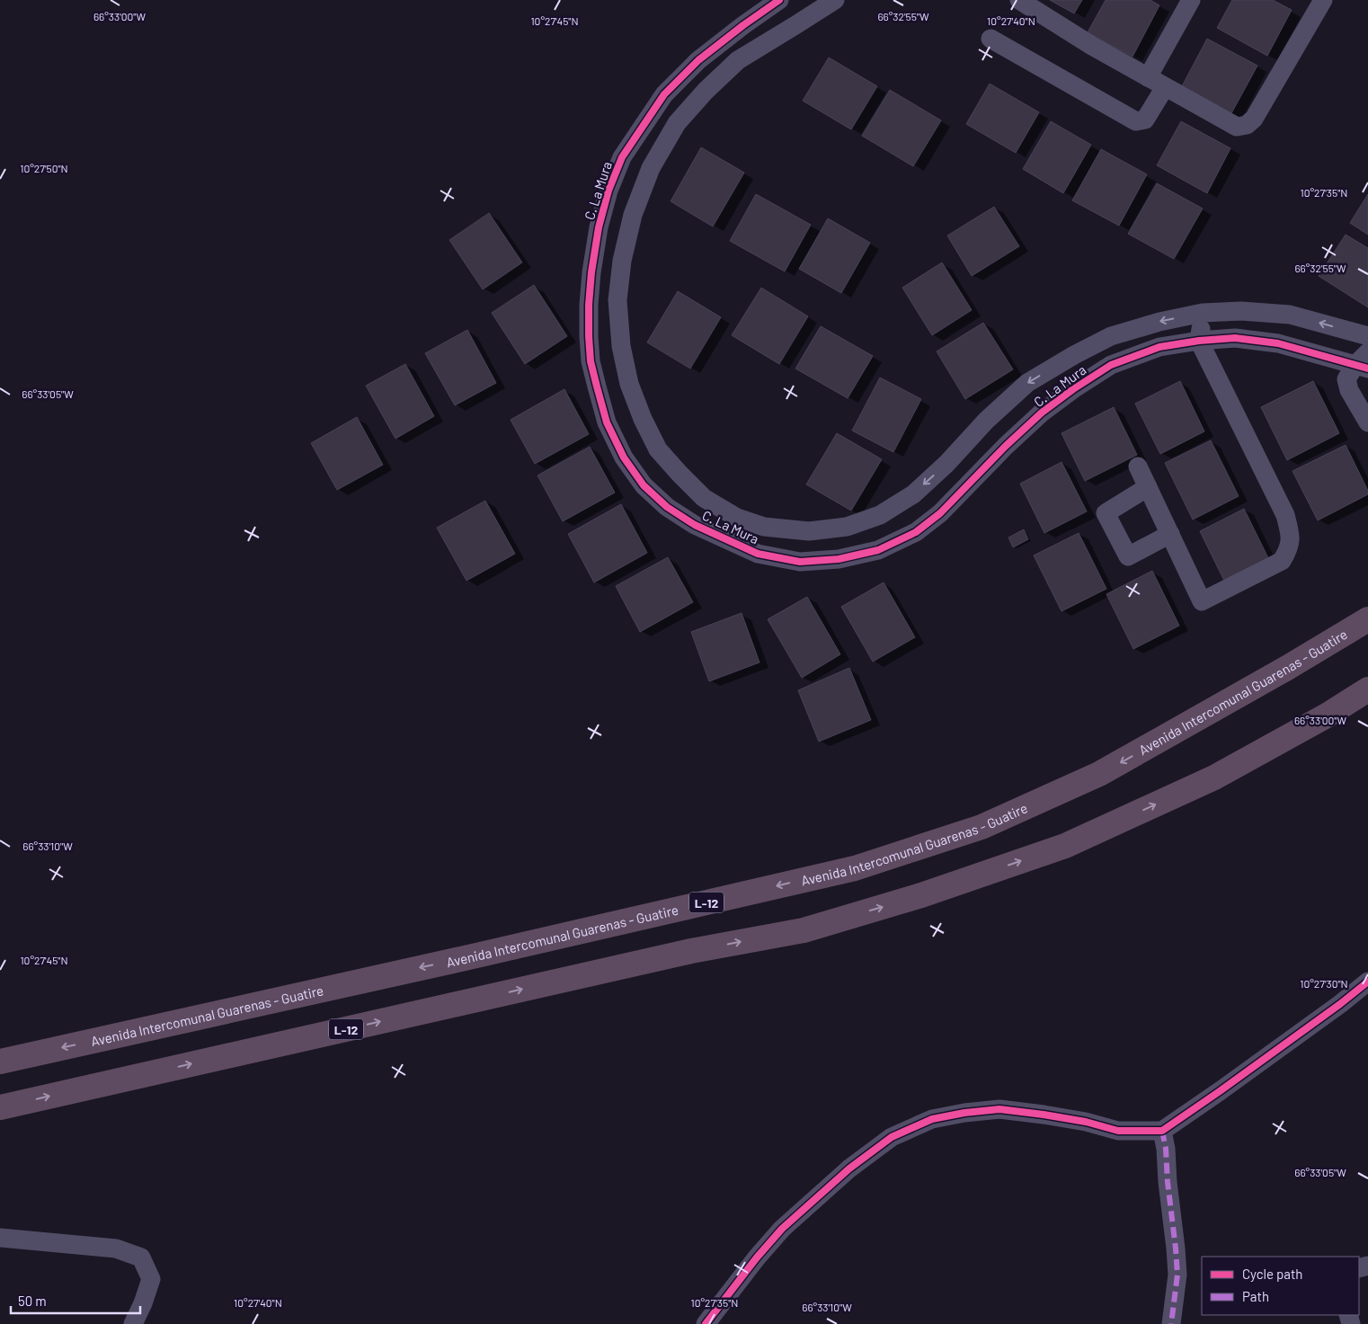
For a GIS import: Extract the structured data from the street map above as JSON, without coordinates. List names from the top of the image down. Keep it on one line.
{"streets":{"highway":["Avenida Intercomunal Guarenas - Guatire","L-12"],"street":["C. La Mura"]},"legend":["Cycle path","Path"],"scale_bar":"50 m","coordinates":["66°33'00\"W","66°32'55\"W","10°27'45\"N","10°27'40\"N","10°27'50\"N","10°27'35\"N","66°33'05\"W","66°33'10\"W","10°27'30\"N"]}
